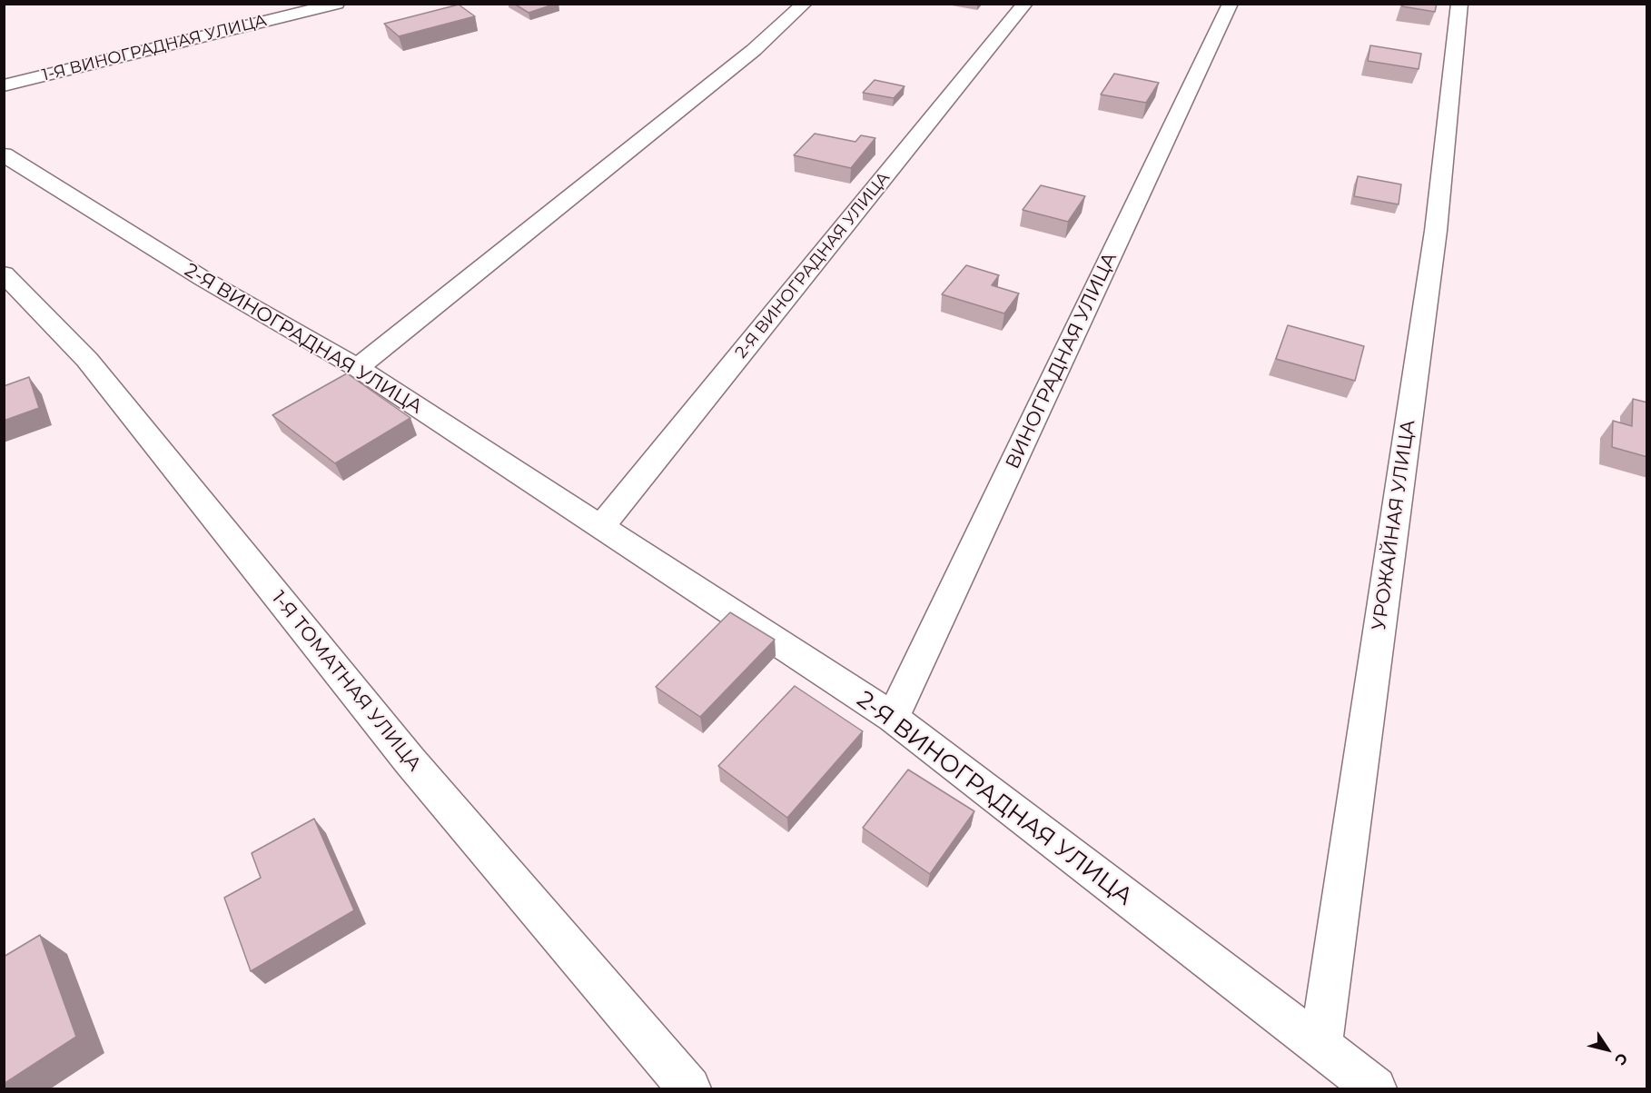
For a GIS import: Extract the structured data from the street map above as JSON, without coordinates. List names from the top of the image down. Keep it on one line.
{"streets":{"street":["1-Я ВИНОГРАДНАЯ УЛИЦА","2-Я ВИНОГРАДНАЯ УЛИЦА","ВИНОГРАДНАЯ УЛИЦА","УРОЖАЙНАЯ УЛИЦА","1-Я ТОМАТНАЯ УЛИЦА"]},"crossings":[["2-Я ВИНОГРАДНАЯ УЛИЦА","ВИНОГРАДНАЯ УЛИЦА"],["2-Я ВИНОГРАДНАЯ УЛИЦА","УРОЖАЙНАЯ УЛИЦА"]],"north":"bottom right"}
